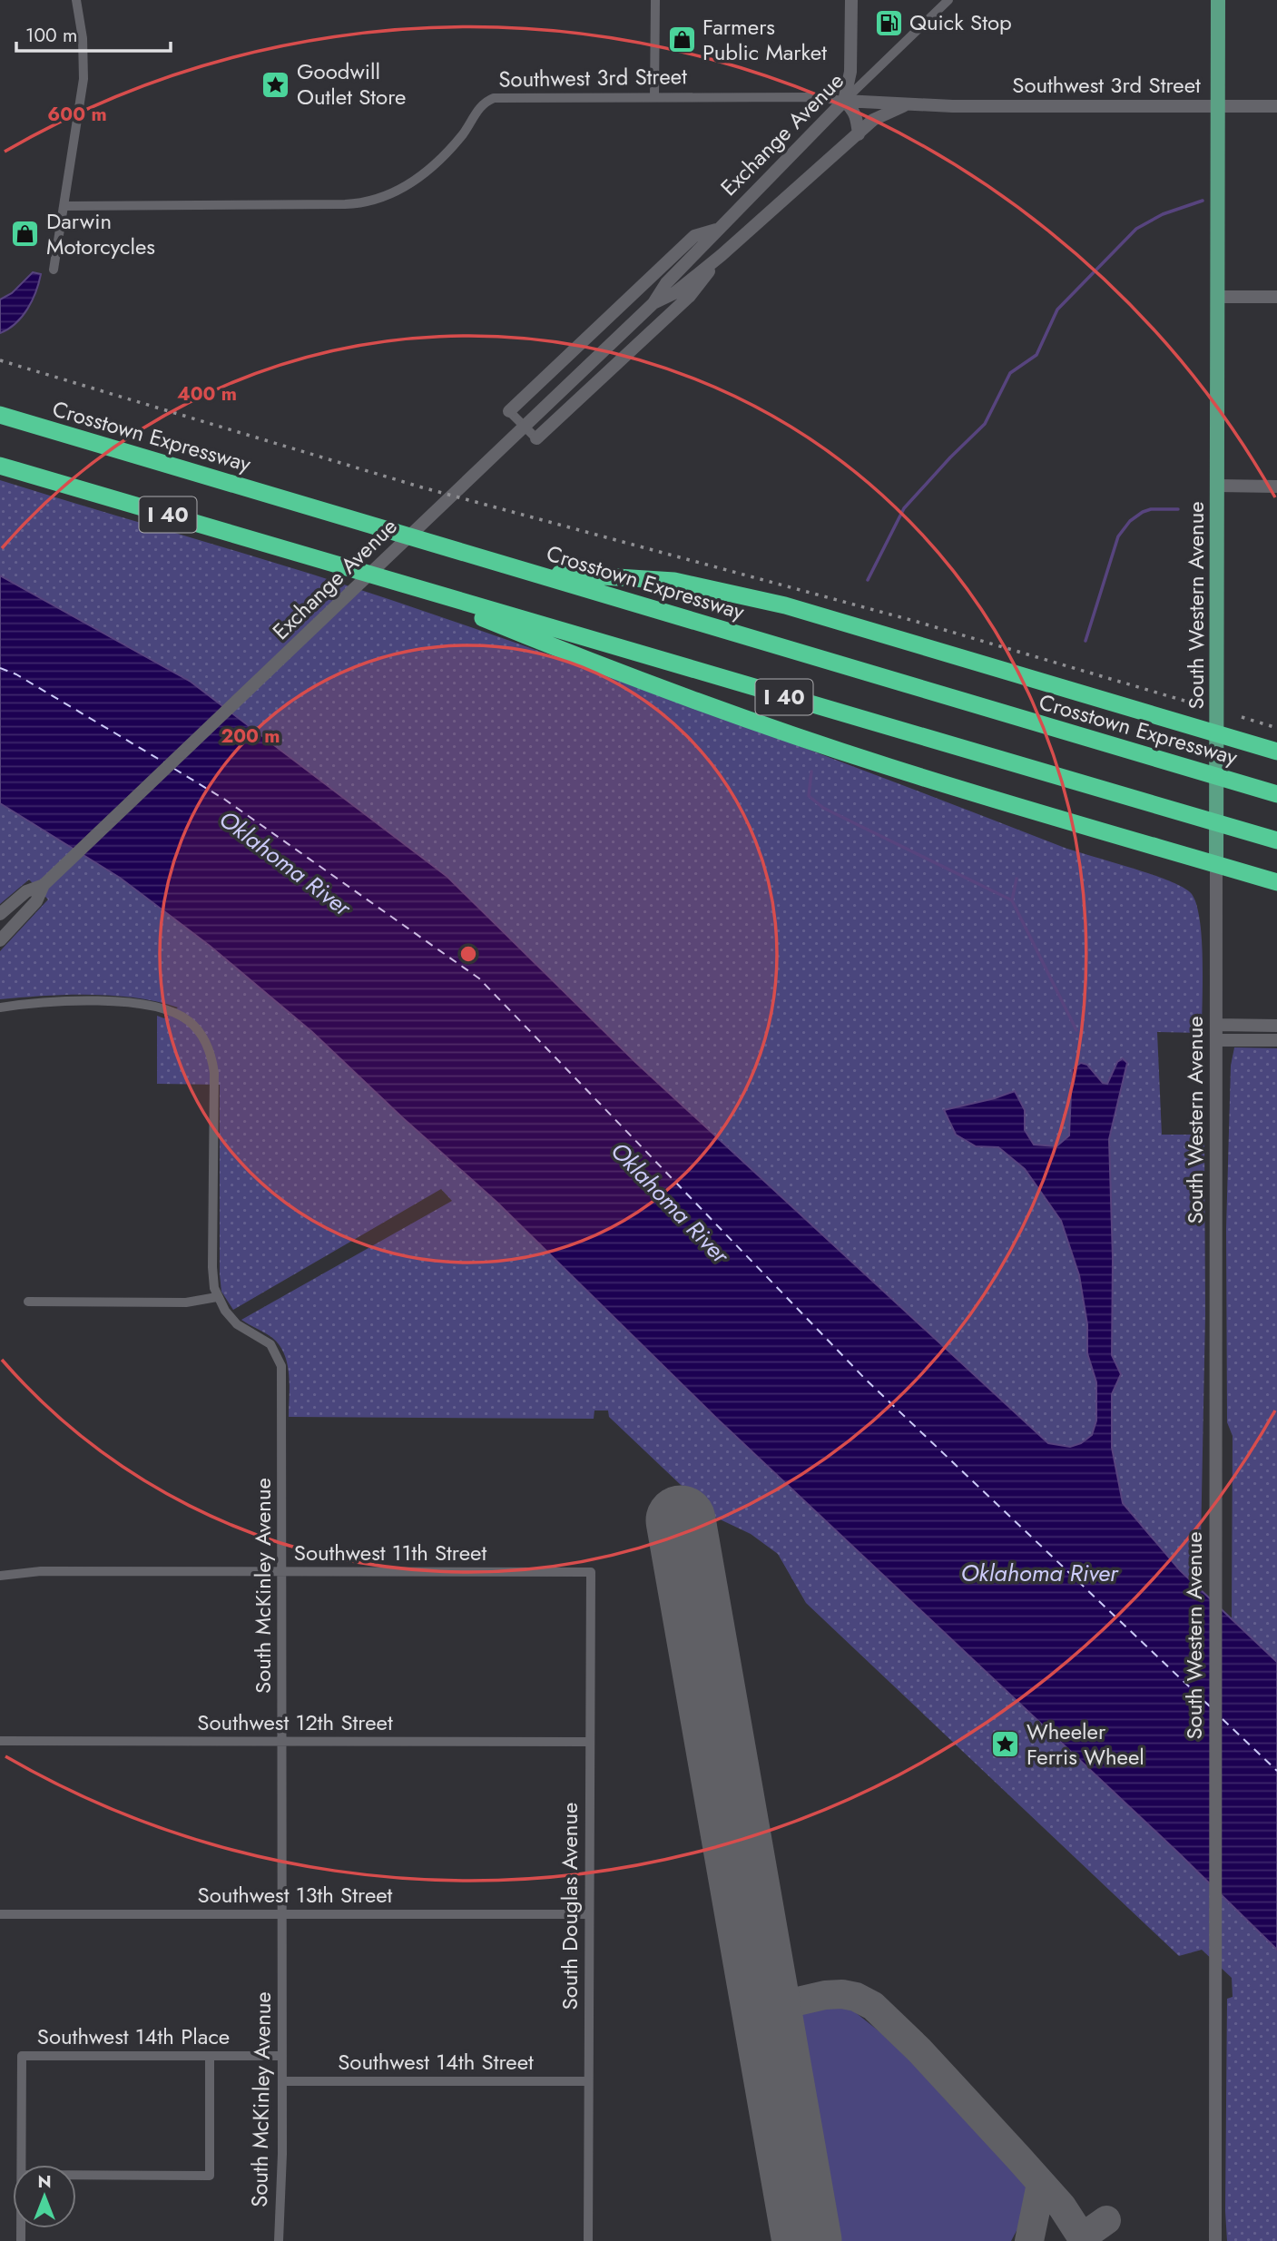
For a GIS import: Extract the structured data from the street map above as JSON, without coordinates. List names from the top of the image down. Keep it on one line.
{"streets":{"highway":["Crosstown Expressway","I 40"],"main road":["Southwest 3rd Street","Exchange Avenue","South Western Avenue"],"street":["Southwest 11th Street","South McKinley Avenue","Southwest 12th Street","Southwest 13th Street","South Douglas Avenue","Southwest 14th Place","Southwest 14th Street"]},"crossings":[["Southwest 3rd Street","Exchange Avenue"],["Southwest 3rd Street","South Western Avenue"],["Southwest 11th Street","South McKinley Avenue"],["Southwest 11th Street","South Douglas Avenue"],["South McKinley Avenue","Southwest 12th Street"],["South McKinley Avenue","Southwest 13th Street"],["South McKinley Avenue","Southwest 14th Place"],["South McKinley Avenue","Southwest 14th Street"],["Southwest 12th Street","South Douglas Avenue"],["Southwest 13th Street","South Douglas Avenue"],["South Douglas Avenue","Southwest 14th Street"]],"water":["Oklahoma River"],"places":{"fuel station":["Quick Stop"],"shop":["Farmers Public Market","Darwin Motorcycles"],"place":["Goodwill Outlet Store","Wheeler Ferris Wheel"]},"scale_bar":"100 m","north":"top","rings":["600 m","400 m","200 m"]}
